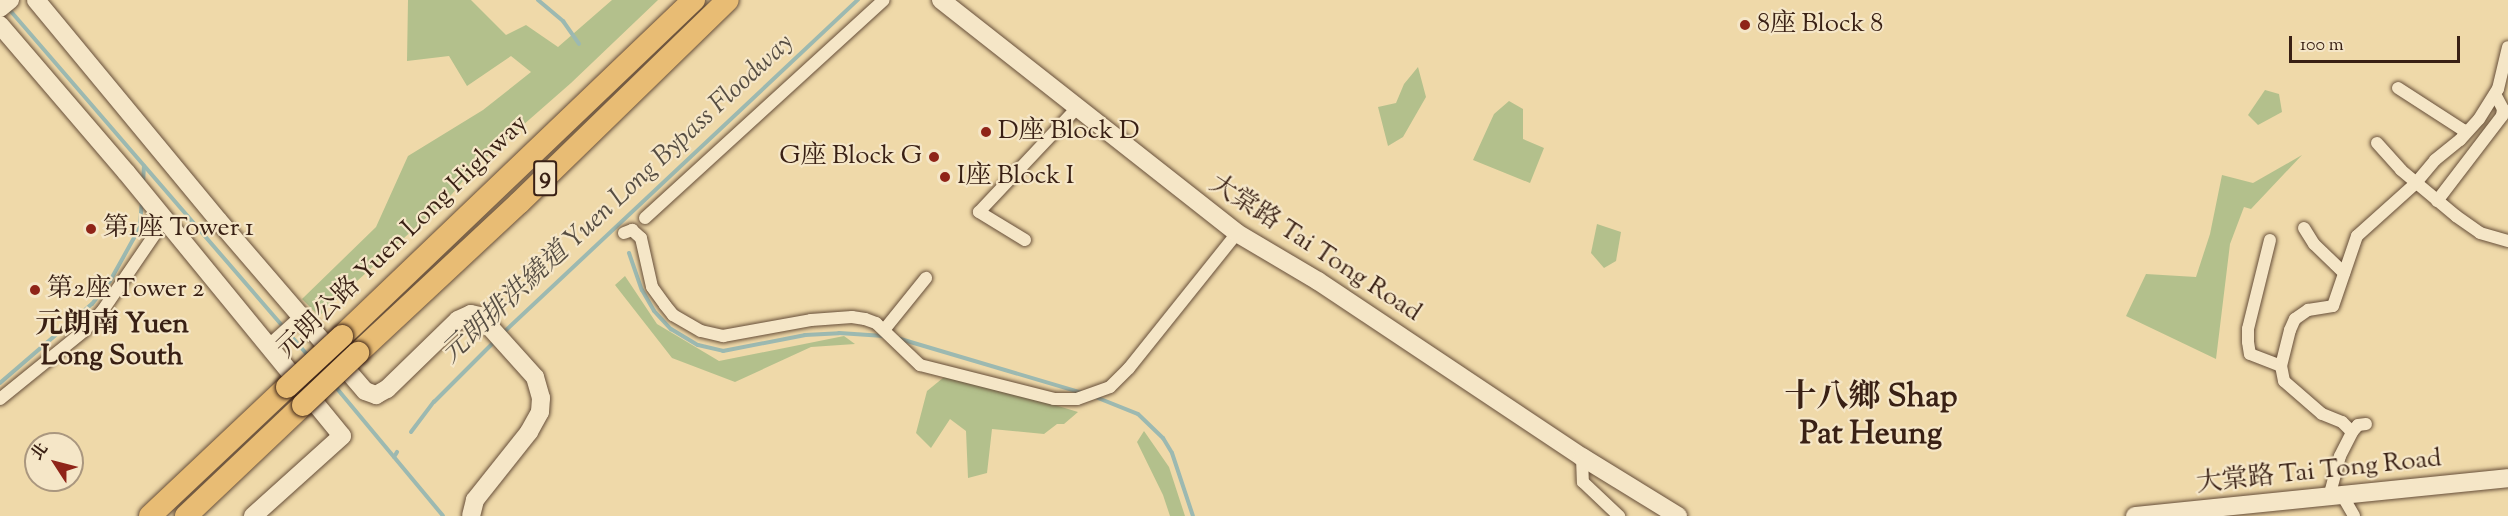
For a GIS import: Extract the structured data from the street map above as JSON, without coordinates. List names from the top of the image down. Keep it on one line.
{"streets":{"highway":["9","元朗公路 Yuen Long Highway"],"street":["大棠路 Tai Tong Road"]},"districts":["元朗南 Yuen Long South","十八鄉 Shap Pat Heung"],"water":["元朗排洪繞道 Yuen Long Bypass Floodway"],"places":["8座 Block 8","D座 Block D","G座 Block G","I座 Block I","第1座 Tower 1","第2座 Tower 2"],"scale_bar":"100 m","north":"top left"}
